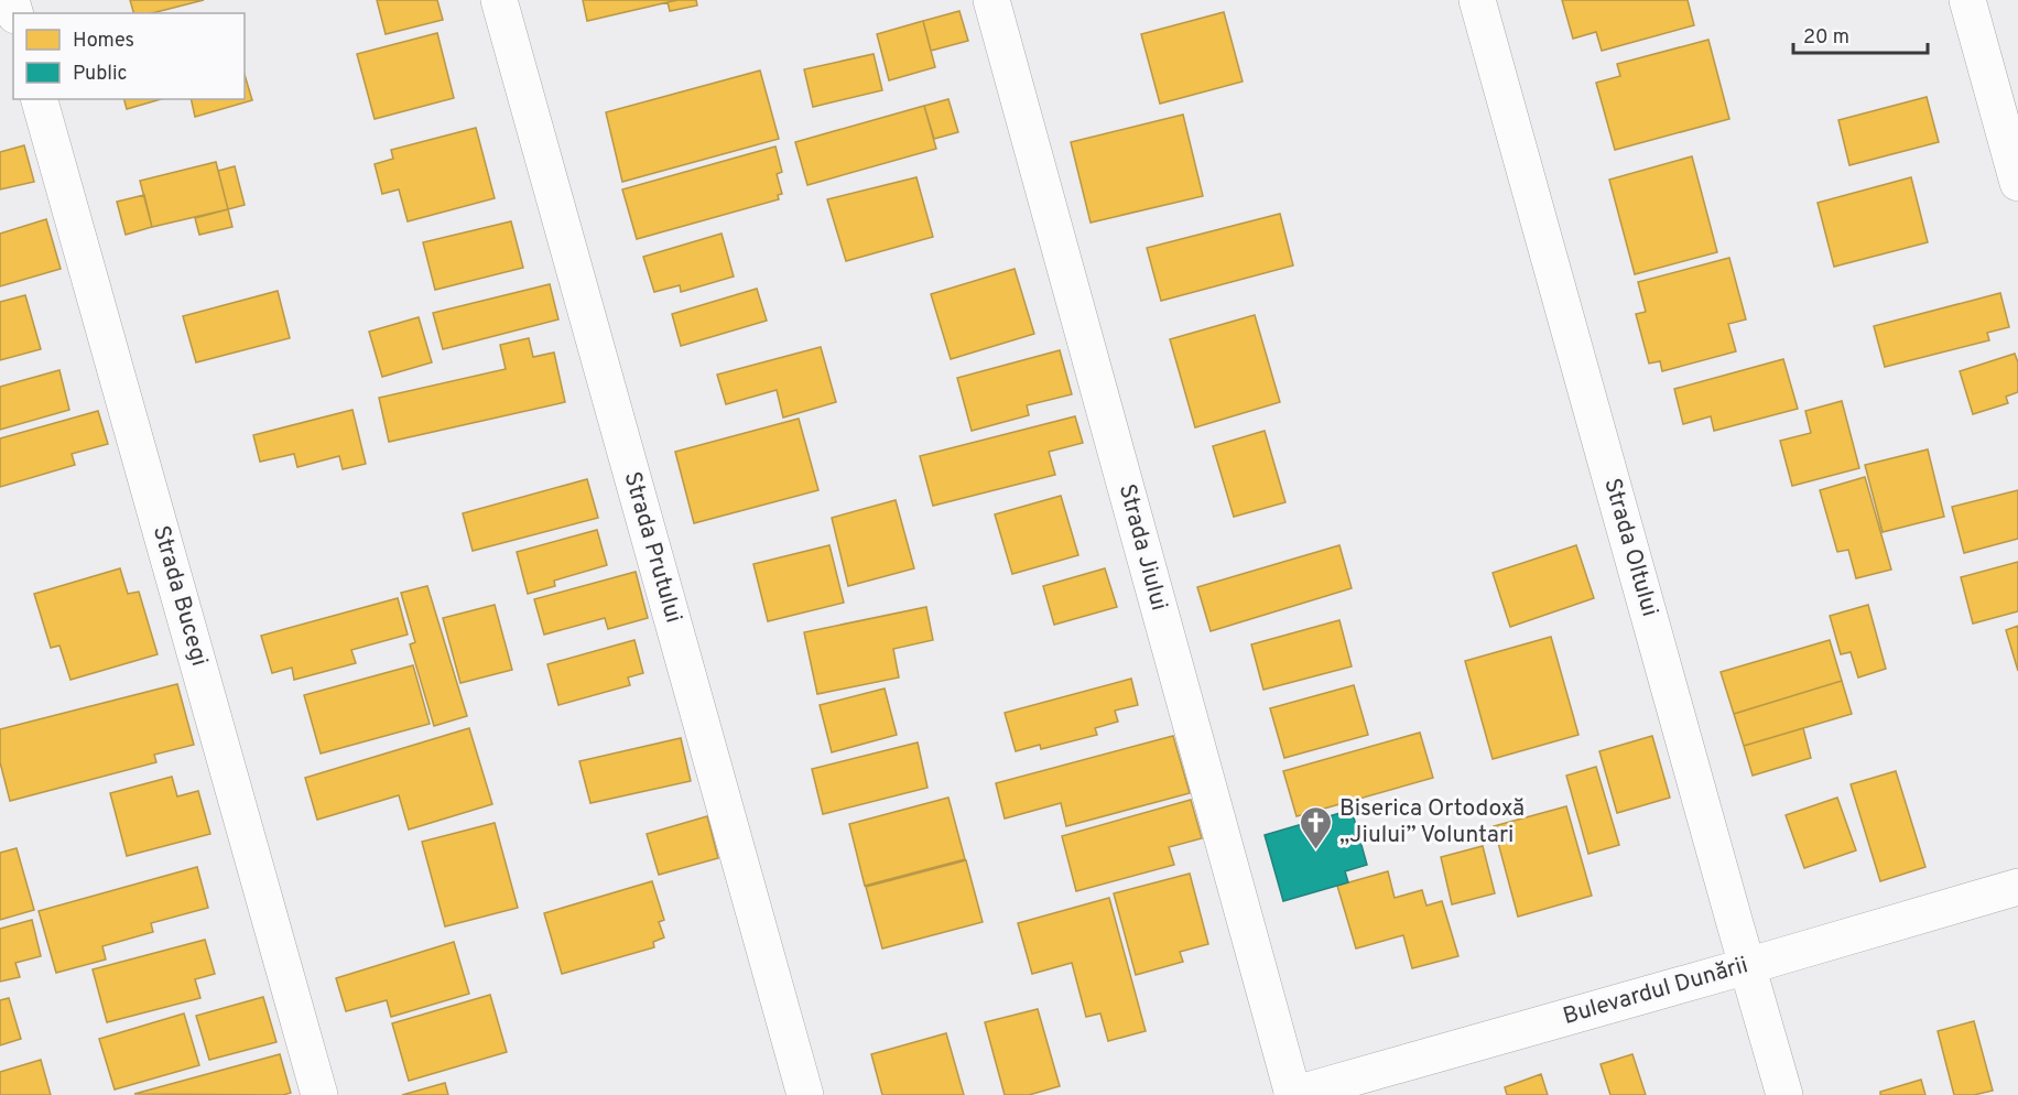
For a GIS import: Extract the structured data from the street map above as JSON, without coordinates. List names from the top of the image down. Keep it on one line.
{"streets":{"street":["Strada Prutului","Strada Jiului","Strada Oltului","Strada Bucegi","Bulevardul Dunării"]},"crossings":[["Strada Jiului","Bulevardul Dunării"],["Strada Oltului","Bulevardul Dunării"]],"places":{"church":["Biserica Ortodoxă „Jiului” Voluntari"]},"legend":["Homes","Public"],"scale_bar":"20 m"}
